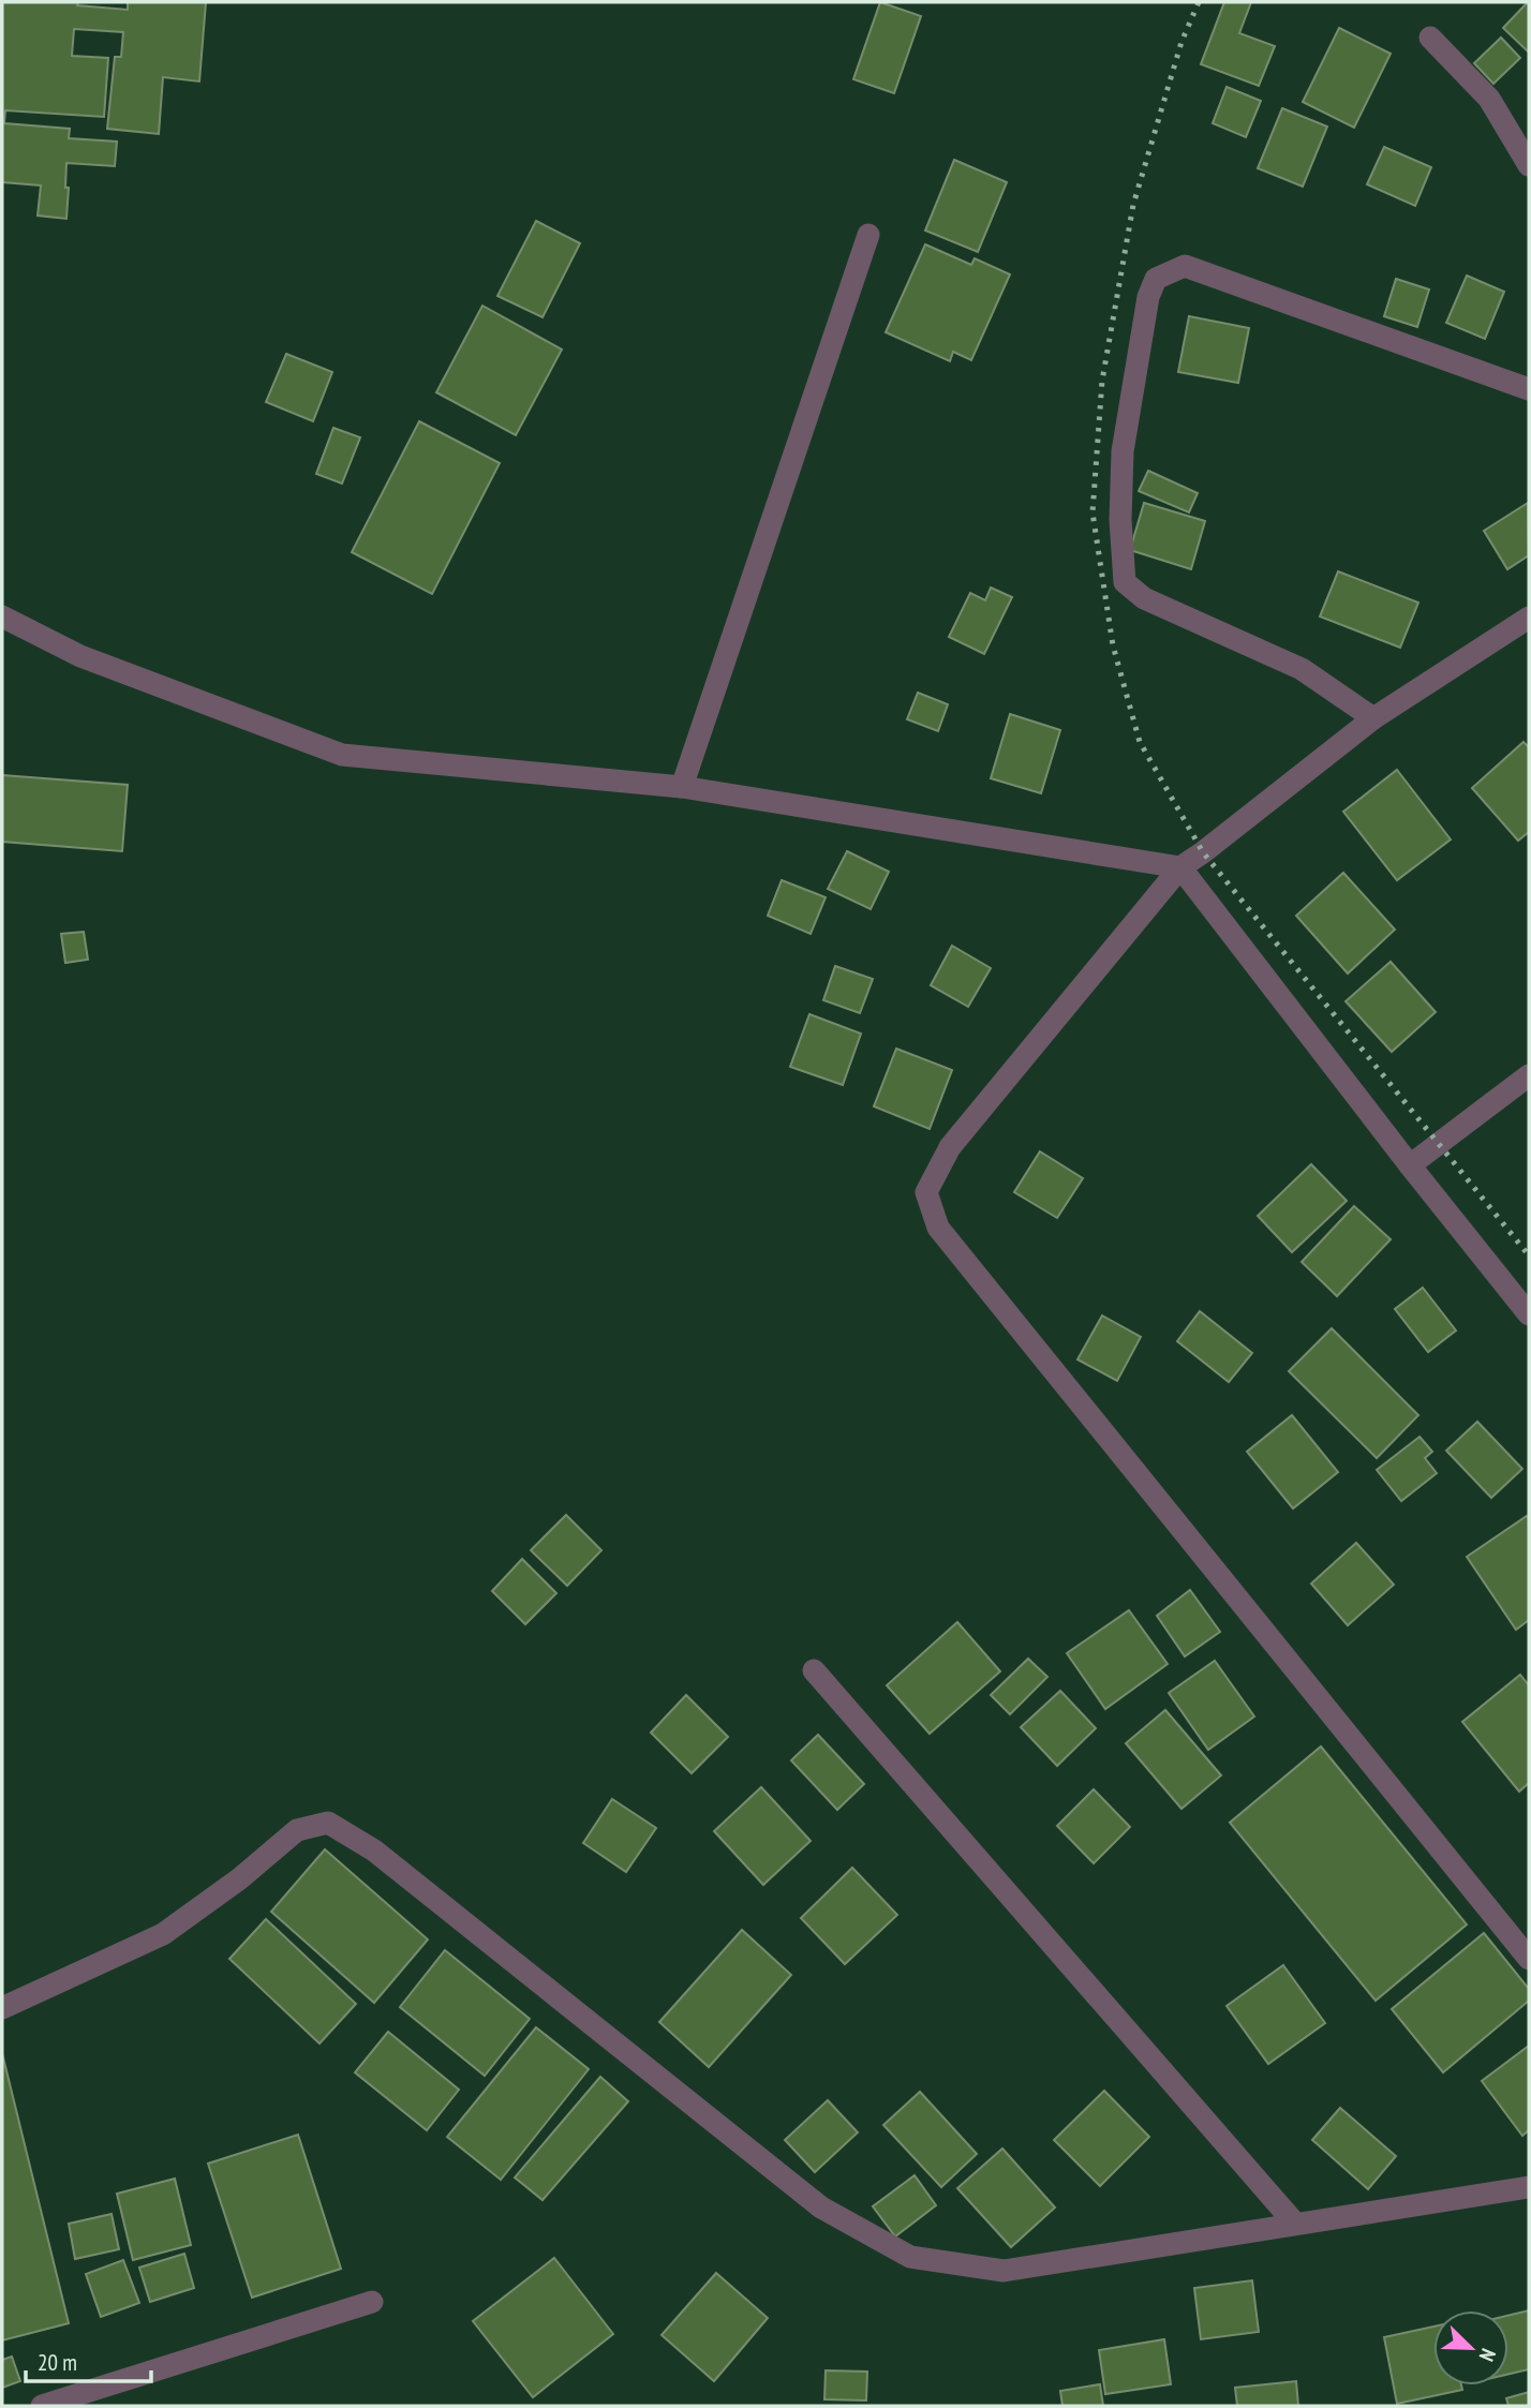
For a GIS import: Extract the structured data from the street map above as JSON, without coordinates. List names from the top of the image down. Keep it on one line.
{"scale_bar":"20 m","north":"bottom right"}
